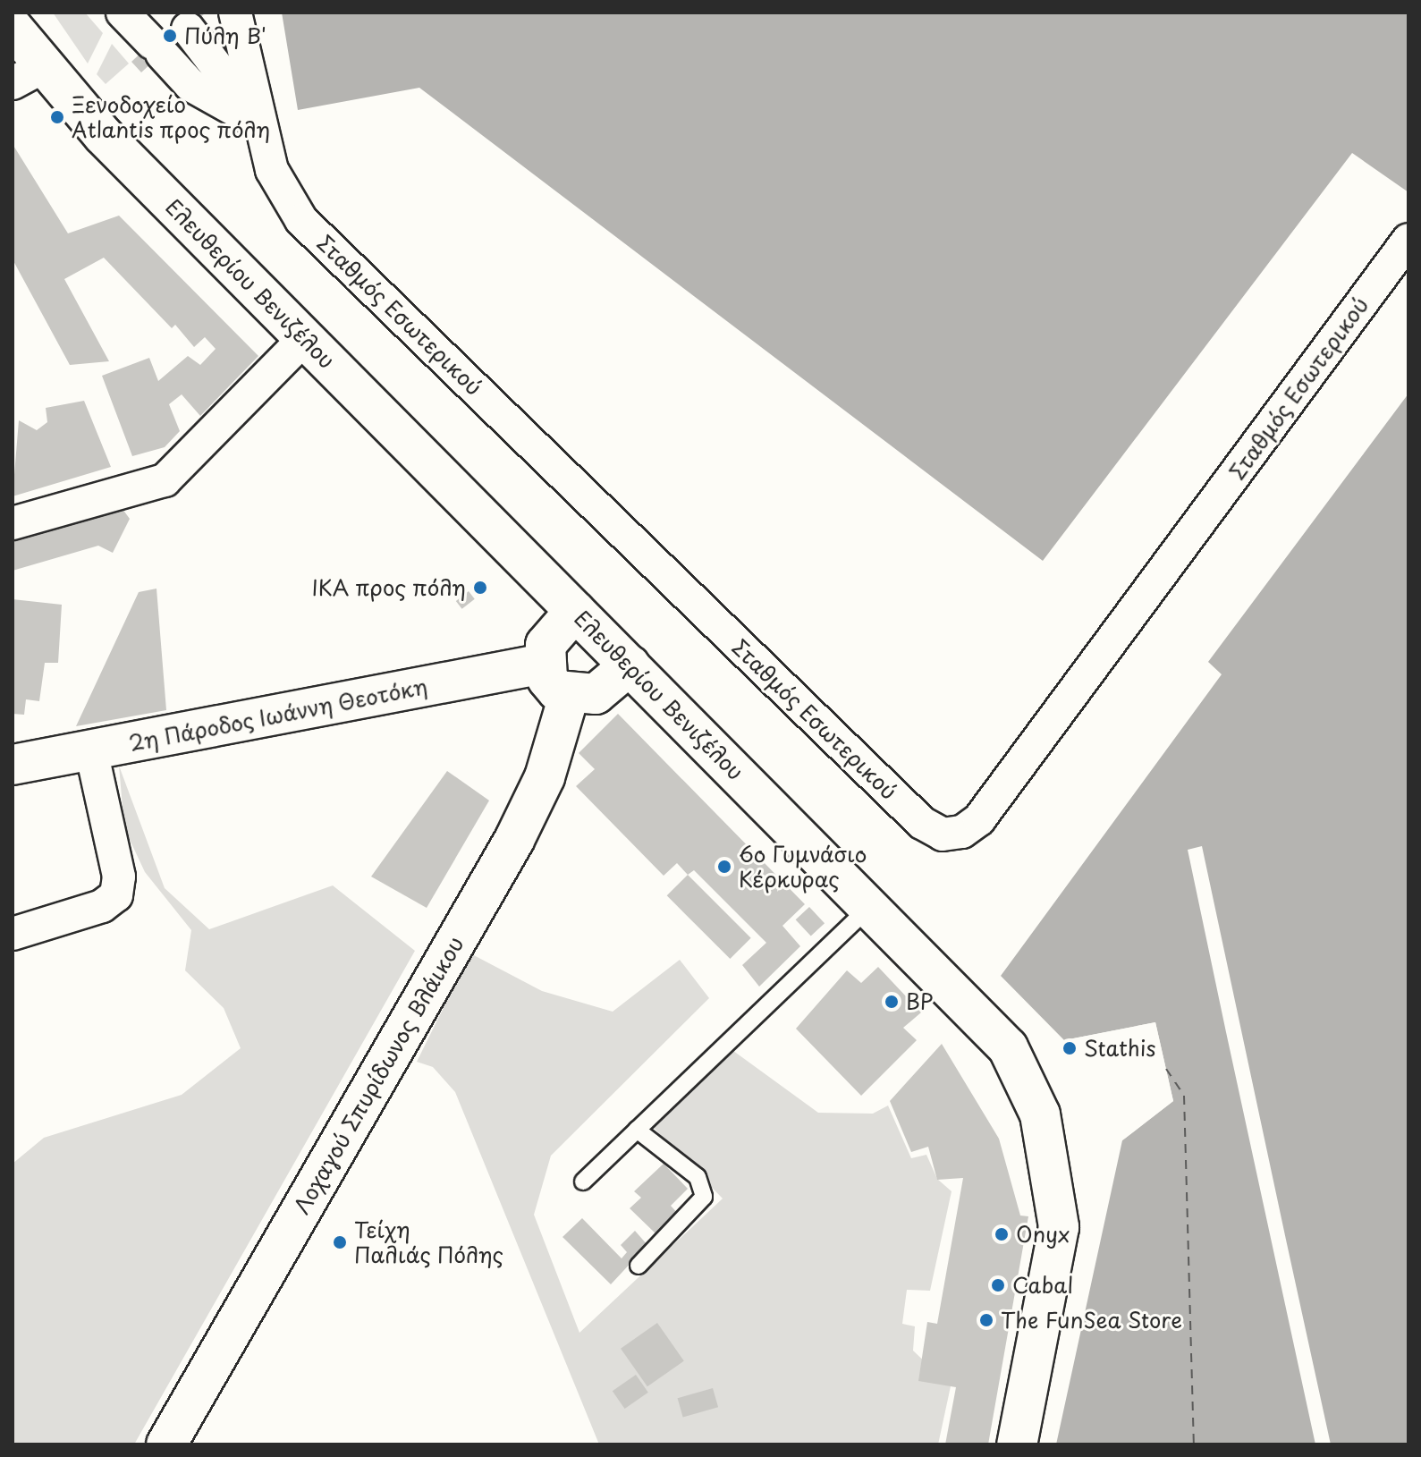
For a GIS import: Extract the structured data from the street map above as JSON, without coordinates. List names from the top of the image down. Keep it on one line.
{"streets":{"main road":["Ελευθερίου Βενιζέλου","2η Πάροδος Ιωάννη Θεοτόκη","Λοχαγού Σπυρίδωνος Βλάικου"],"street":["Σταθμός Εσωτερικού"]},"places":["Πύλη Β'","Ξενοδοχείο Atlantis προς πόλη","ΙΚΑ προς πόλη","6ο Γυμνάσιο Κέρκυρας","BP","Stathis","Onyx","Τείχη Παλιάς Πόλης","Cabal","The FunSea Store"]}
